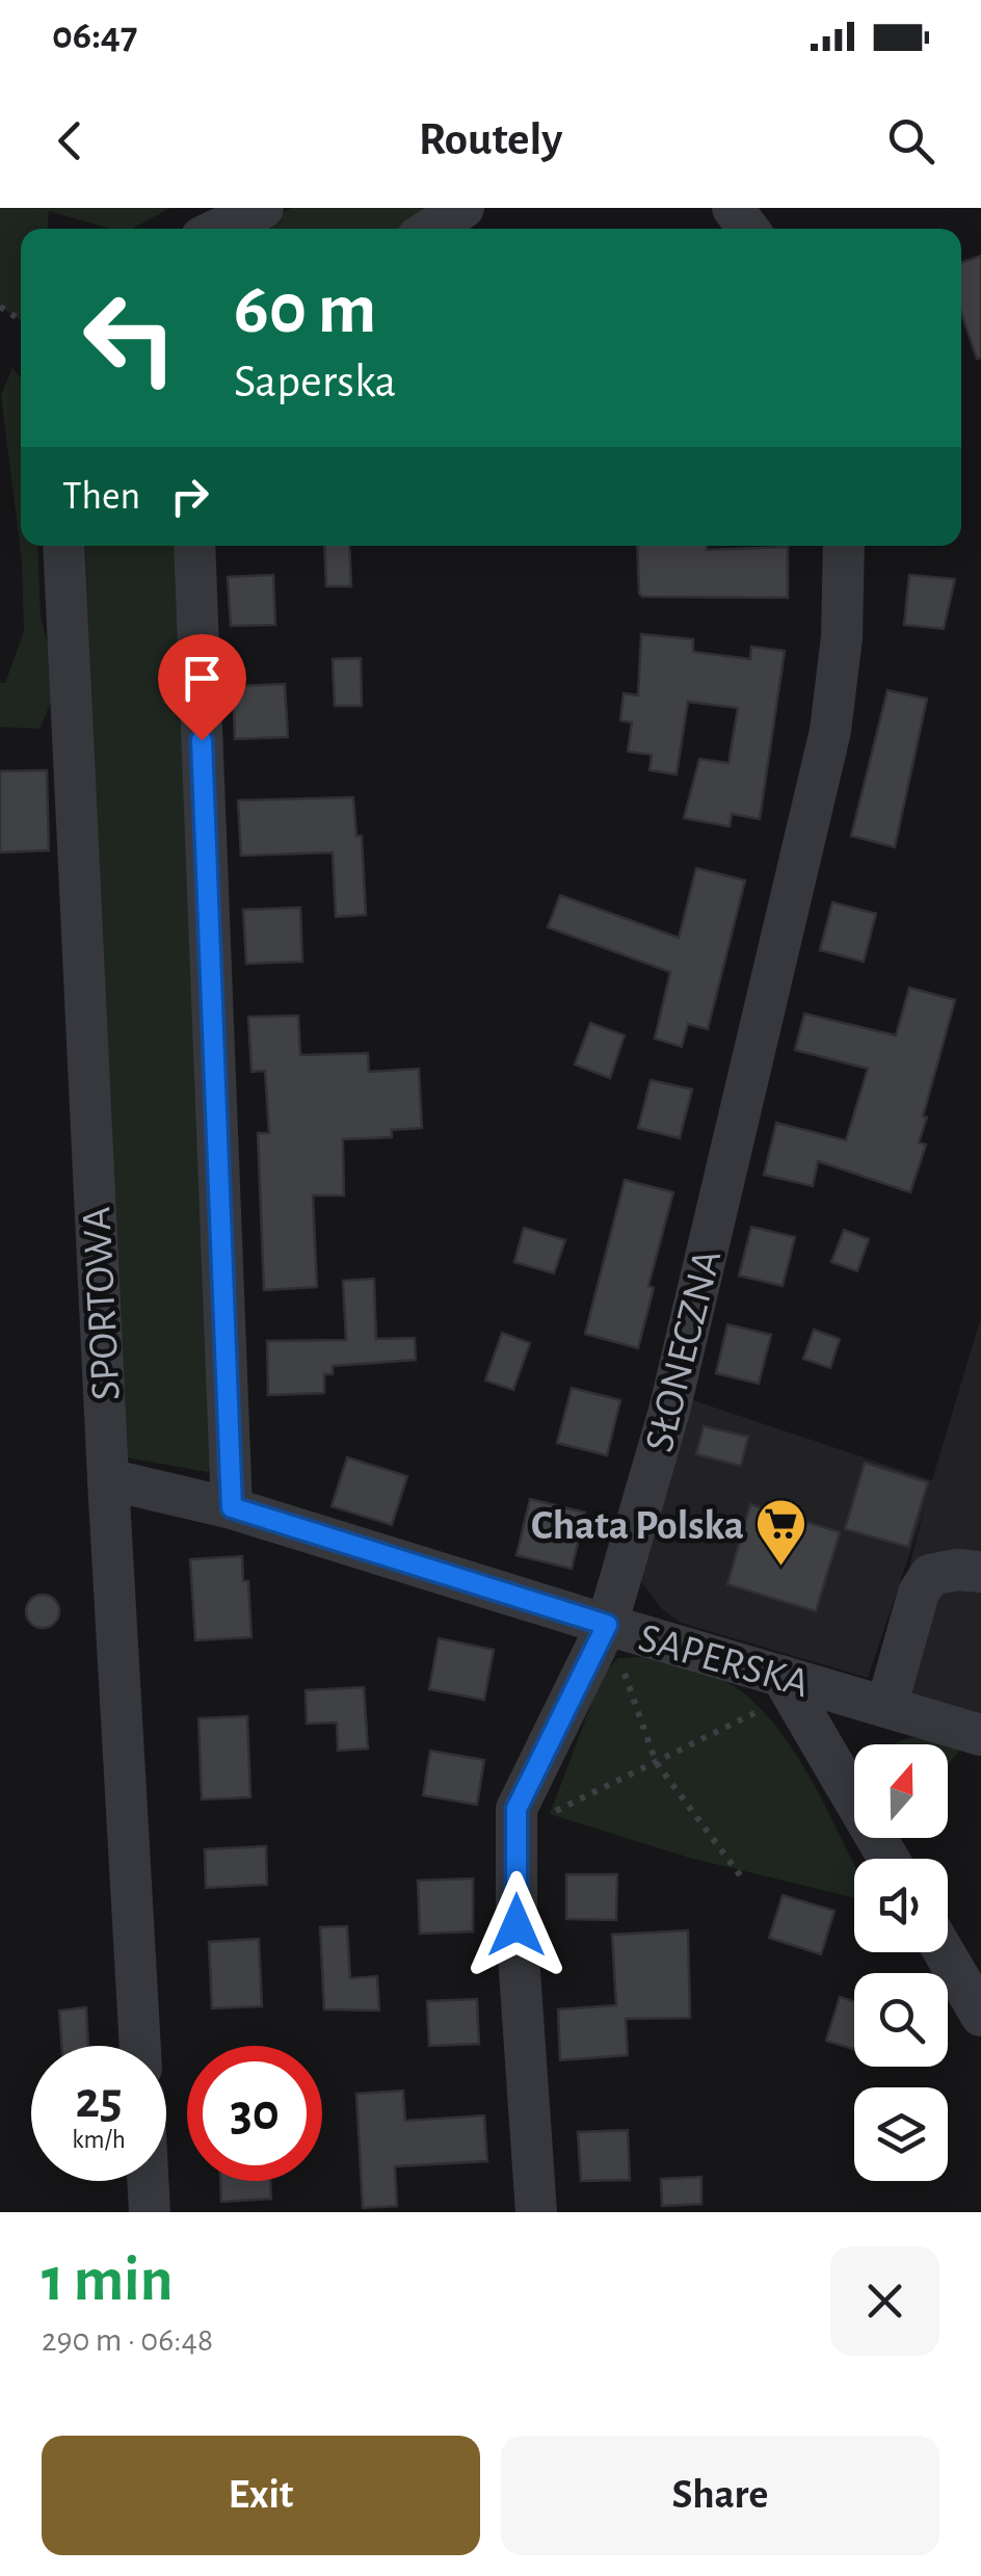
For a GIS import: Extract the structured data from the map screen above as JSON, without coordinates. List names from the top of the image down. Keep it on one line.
{"streets":{"street":["SPORTOWA","SŁONECZNA","SAPERSKA"]},"crossings":[["SPORTOWA","SAPERSKA"],["SŁONECZNA","SAPERSKA"]],"places":{"supermarket":["Chata Polska"]},"north":"top","page":{"status":"06:47","header":"Routely","turn":["60 m","Saperska"],"then":"Then","speed":"25 km/h","limit":"30","heading":["1 min","290 m · 06:48"],"buttons":["Exit","Share"]}}
